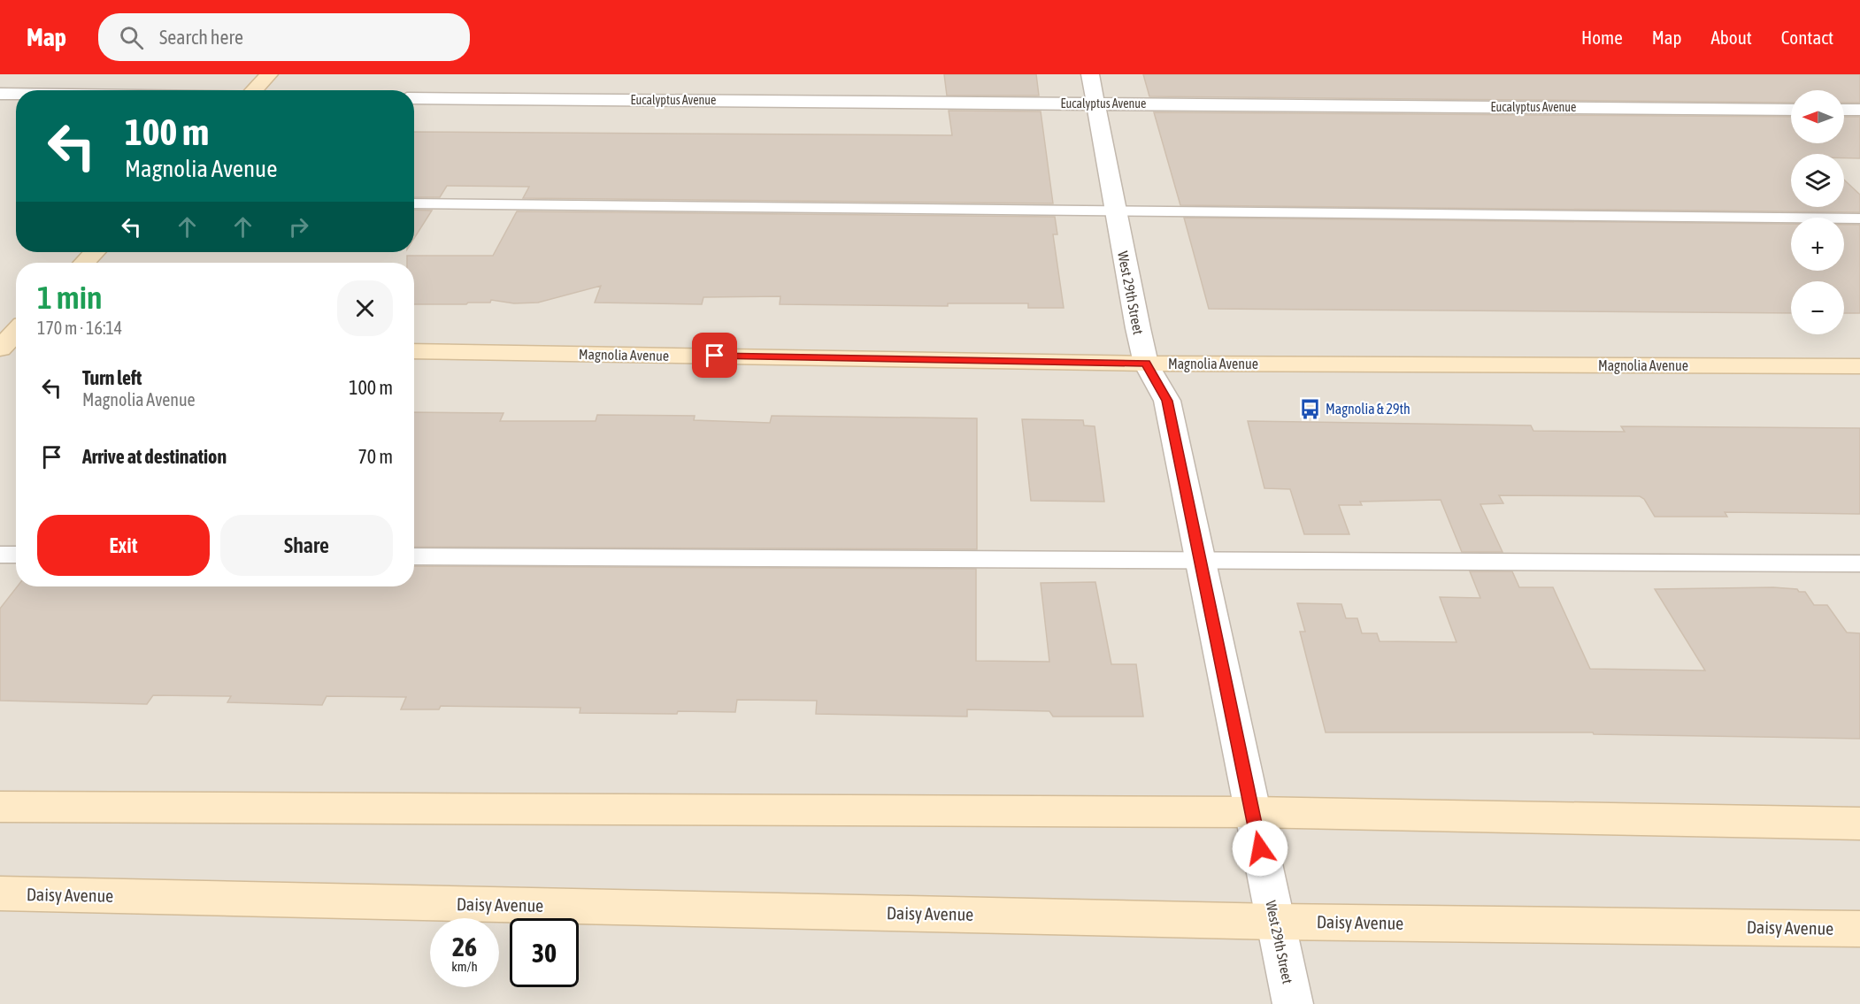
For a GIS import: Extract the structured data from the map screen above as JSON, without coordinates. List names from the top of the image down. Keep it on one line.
{"streets":{"street":["Eucalyptus Avenue","West 29th Street","Magnolia Avenue","Daisy Avenue"]},"crossings":[["Eucalyptus Avenue","West 29th Street"],["West 29th Street","Magnolia Avenue"],["West 29th Street","Daisy Avenue"]],"places":{"bus stop":["Magnolia & 29th"]},"north":"left","page":{"header":"Map","search":"Search here","nav":["Home","Map","About","Contact"],"map_buttons":["+","−"],"turn":["100 m","Magnolia Avenue"],"heading":["1 min","170 m · 16:14"],"list":[{"name":"Turn left","note":"Magnolia Avenue","value":"100 m"},{"name":"Arrive at destination","value":"70 m"}],"buttons":["Exit","Share"],"speed":"26 km/h","limit":"30"}}
